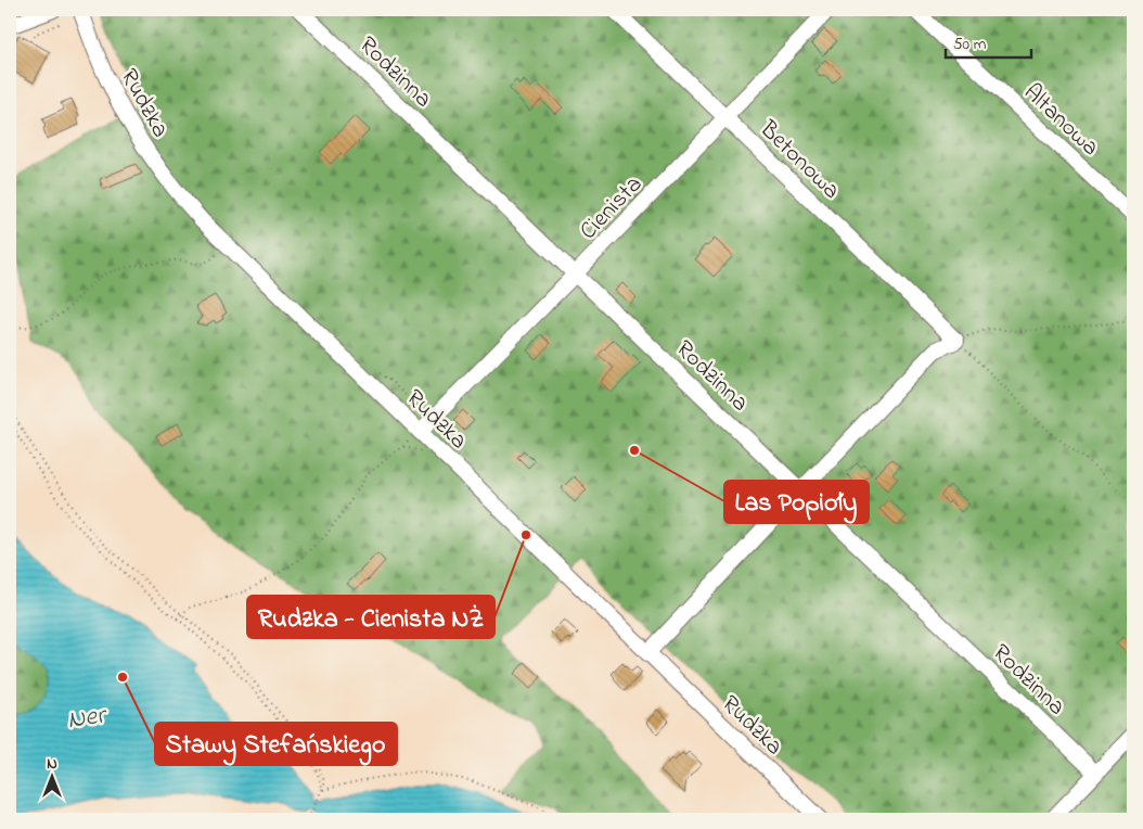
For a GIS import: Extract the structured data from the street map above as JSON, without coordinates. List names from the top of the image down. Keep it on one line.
{"streets":{"street":["Rodzinna","Rudzka","Altanowa","Betonowa","Cienista"]},"crossings":[["Rodzinna","Cienista"],["Rudzka","Cienista"],["Betonowa","Cienista"]],"water":["Ner"],"places":["Las Popioły","Rudzka - Cienista NŻ","Stawy Stefańskiego"],"scale_bar":"50 m","north":"top"}
